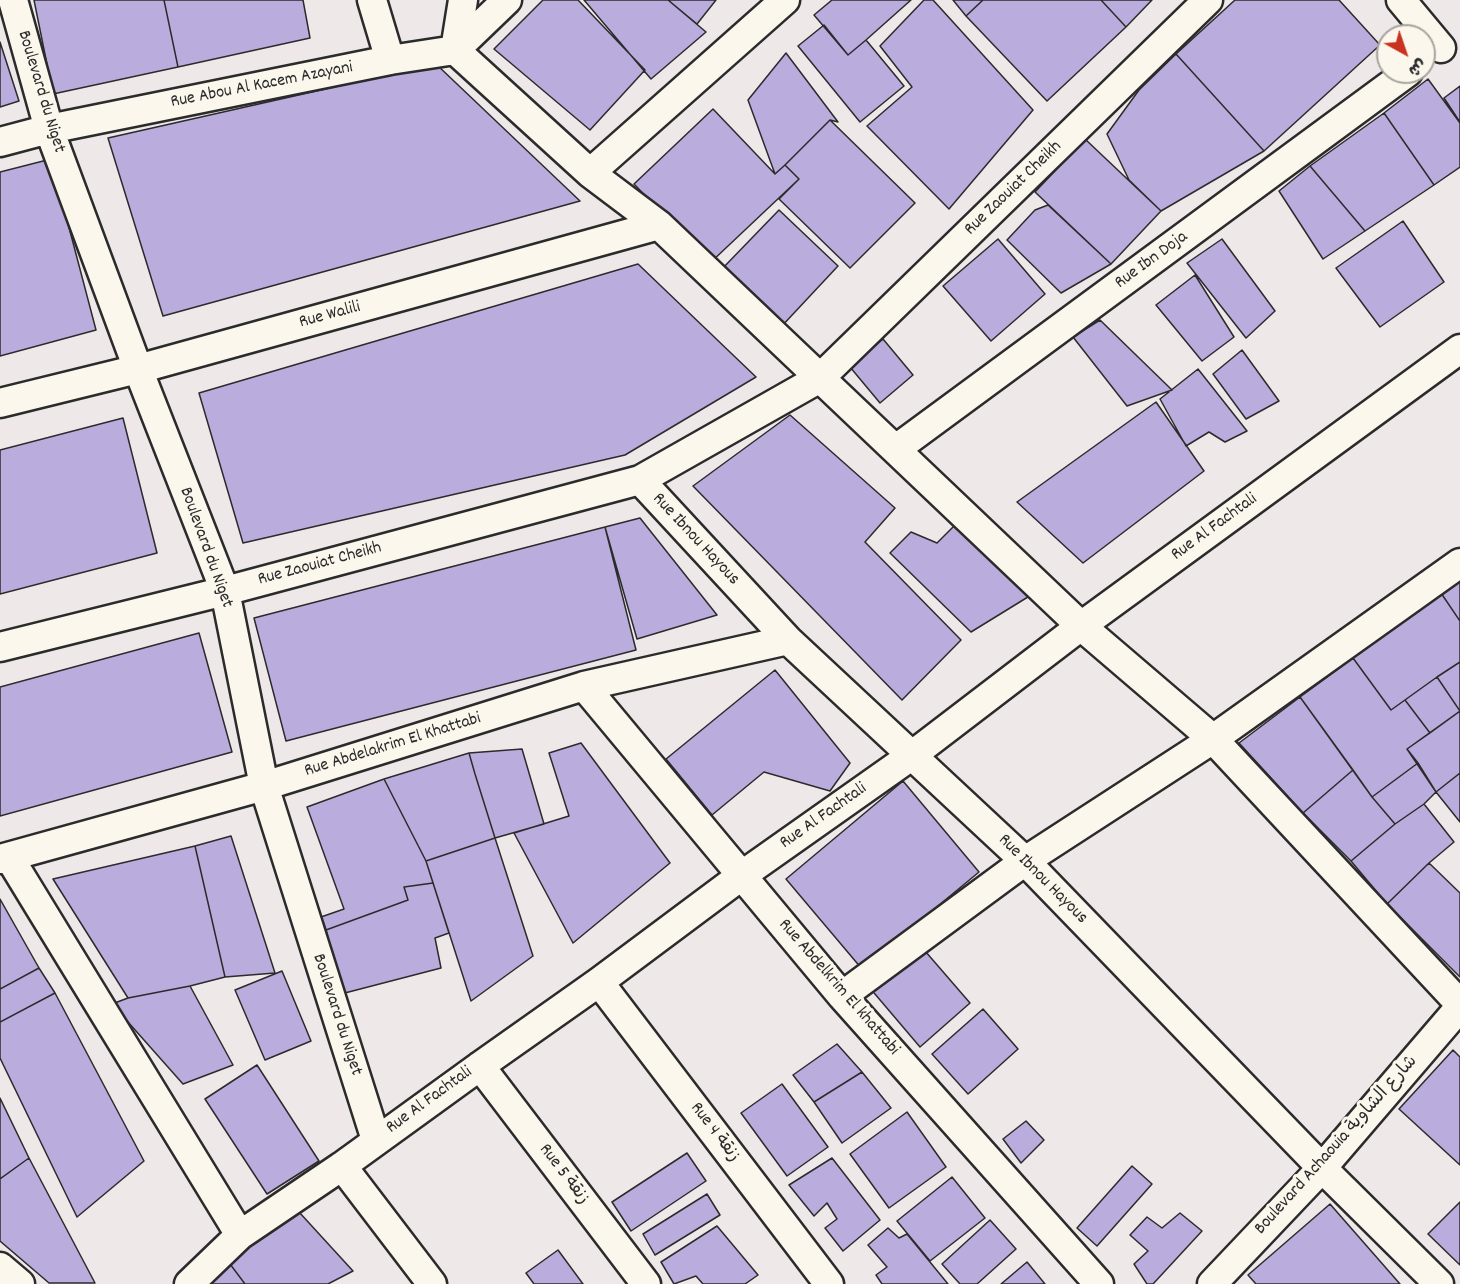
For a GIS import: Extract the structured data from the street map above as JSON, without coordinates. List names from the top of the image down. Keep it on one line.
{"streets":{"street":["Rue Abou Al Kacem Azayani","Boulevard du Niget","Rue Zaouiat Cheikh","Rue Ibn Doja","Rue Walili","Rue Al Fachtali","Rue Ibnou Hayous","Rue Abdelakrim El Khattabi","Rue Abdelkrim El khattabi","Rue 4 زنقة","Boulevard Achaouia شارع الشاوية","Rue 5 زنقة"]},"crossings":[["Rue Abou Al Kacem Azayani","Boulevard du Niget"],["Boulevard du Niget","Rue Zaouiat Cheikh"],["Boulevard du Niget","Rue Walili"],["Boulevard du Niget","Rue Al Fachtali"],["Boulevard du Niget","Rue Abdelakrim El Khattabi"],["Rue Zaouiat Cheikh","Rue Ibnou Hayous"],["Rue Al Fachtali","Rue Ibnou Hayous"],["Rue Al Fachtali","Rue Abdelkrim El khattabi"],["Rue Al Fachtali","Rue 4 زنقة"],["Rue Al Fachtali","Rue 5 زنقة"],["Rue Ibnou Hayous","Rue Abdelakrim El Khattabi"],["Rue Ibnou Hayous","Boulevard Achaouia شارع الشاوية"],["Rue Abdelakrim El Khattabi","Rue Abdelkrim El khattabi"]],"north":"bottom right"}
